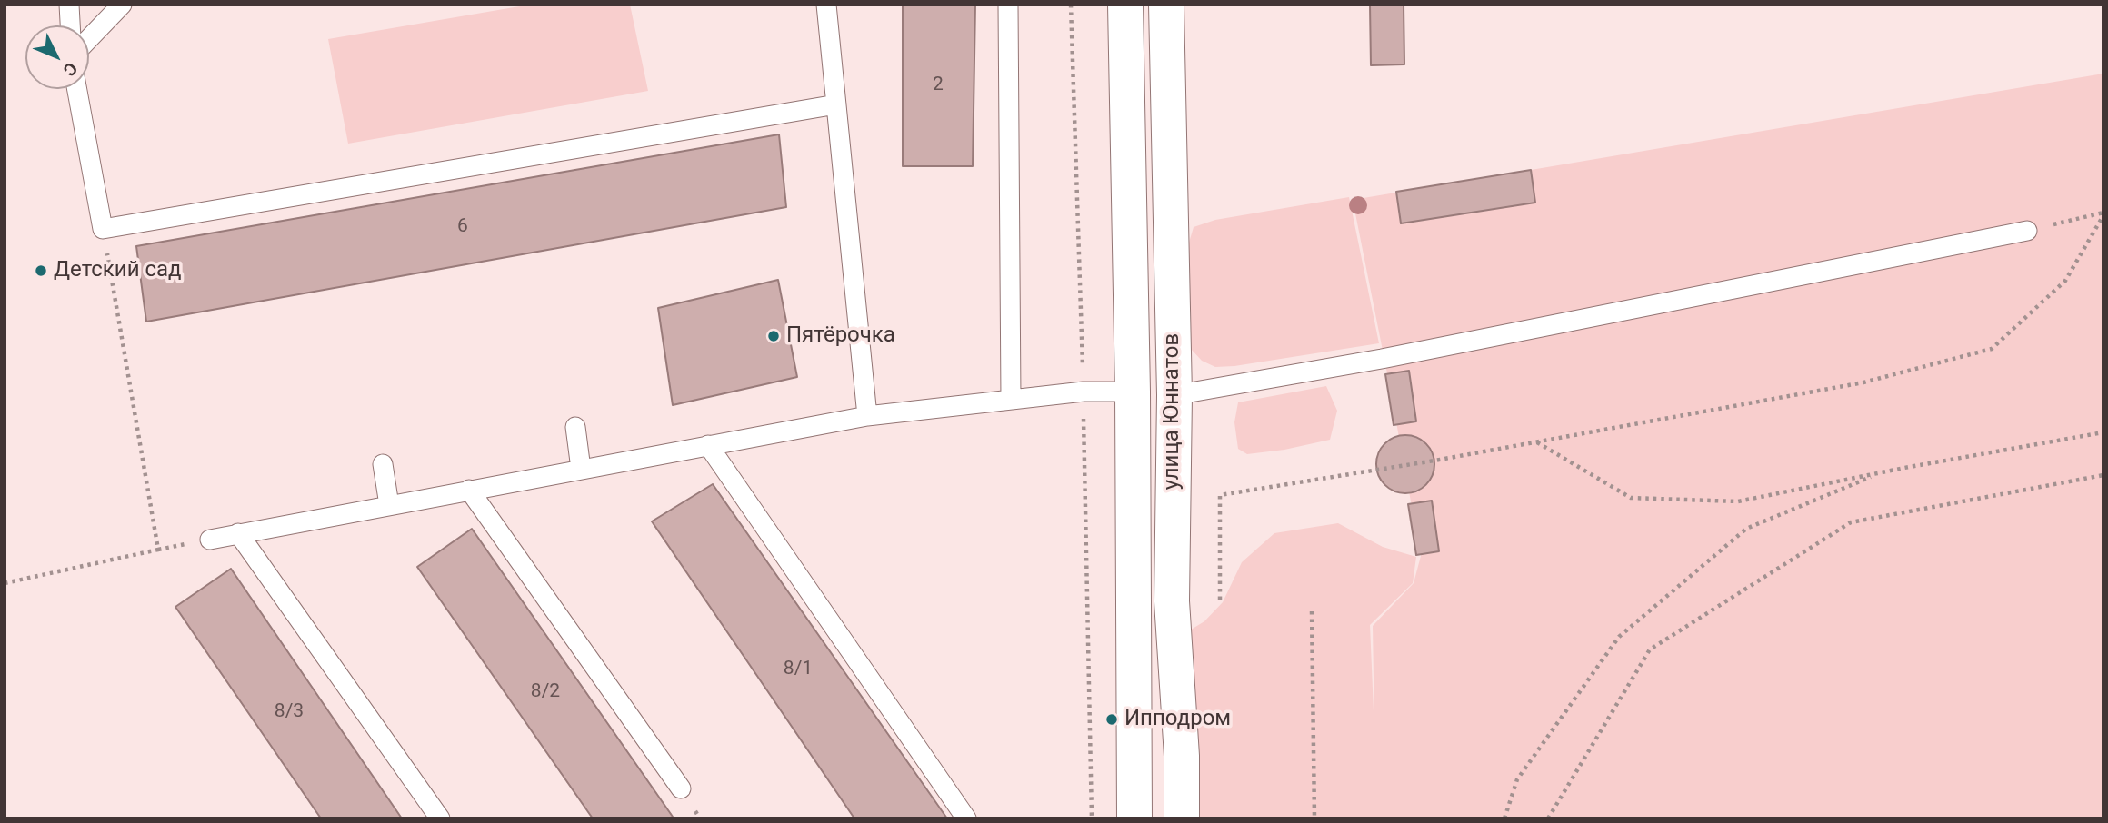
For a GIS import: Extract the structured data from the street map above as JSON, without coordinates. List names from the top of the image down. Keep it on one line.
{"streets":{"main road":["улица Юннатов"]},"places":["Детский сад","Пятёрочка","Ипподром"],"house_numbers":["2","6","8/1","8/2","8/3"],"north":"bottom right"}
